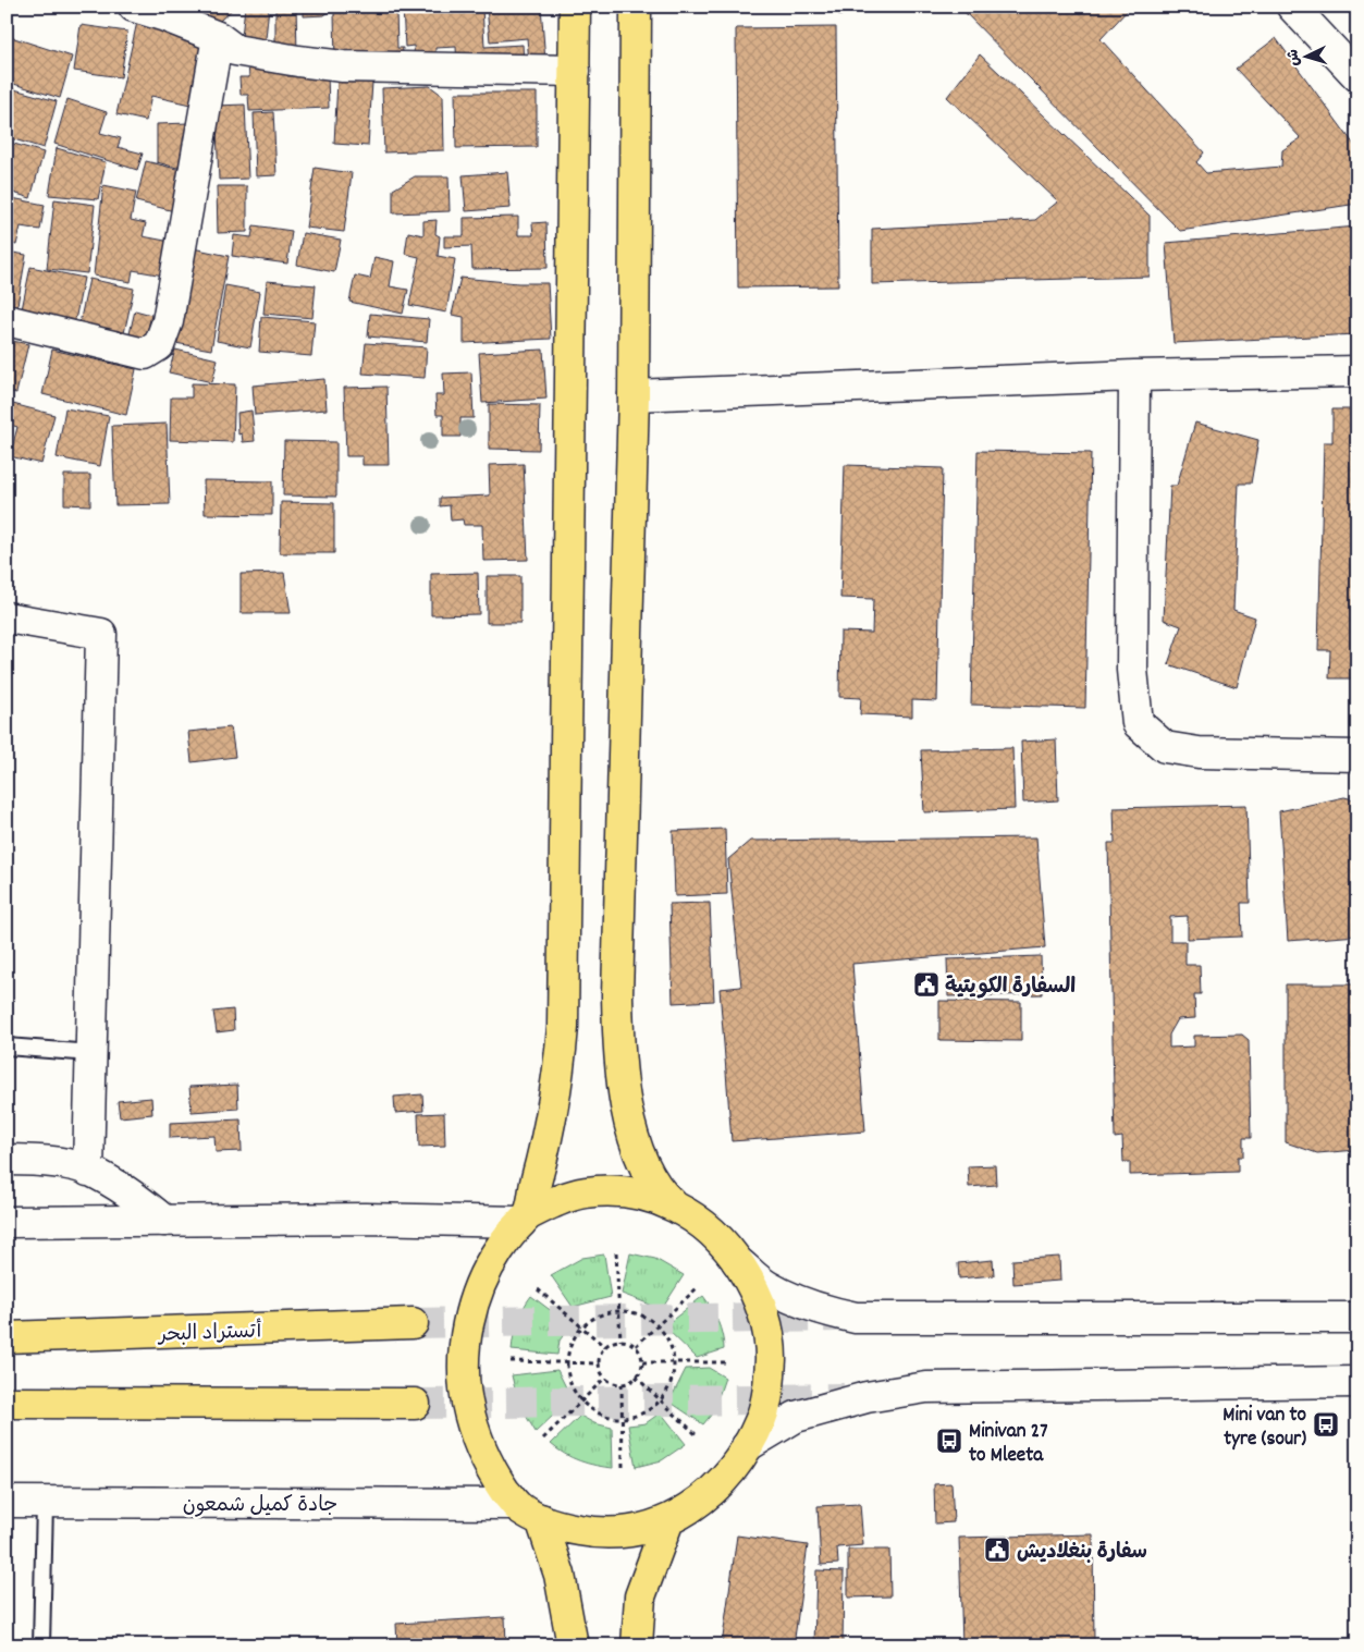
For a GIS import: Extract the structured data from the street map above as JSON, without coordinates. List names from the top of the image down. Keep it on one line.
{"streets":{"main road":["أتستراد البحر"],"street":["جادة كميل شمعون"]},"places":{"public building":["السفارة الكويتية","سفارة بنغلاديش"],"bus stop":["Mini van to tyre (sour)","Minivan 27 to Mleeta"]},"north":"left"}
